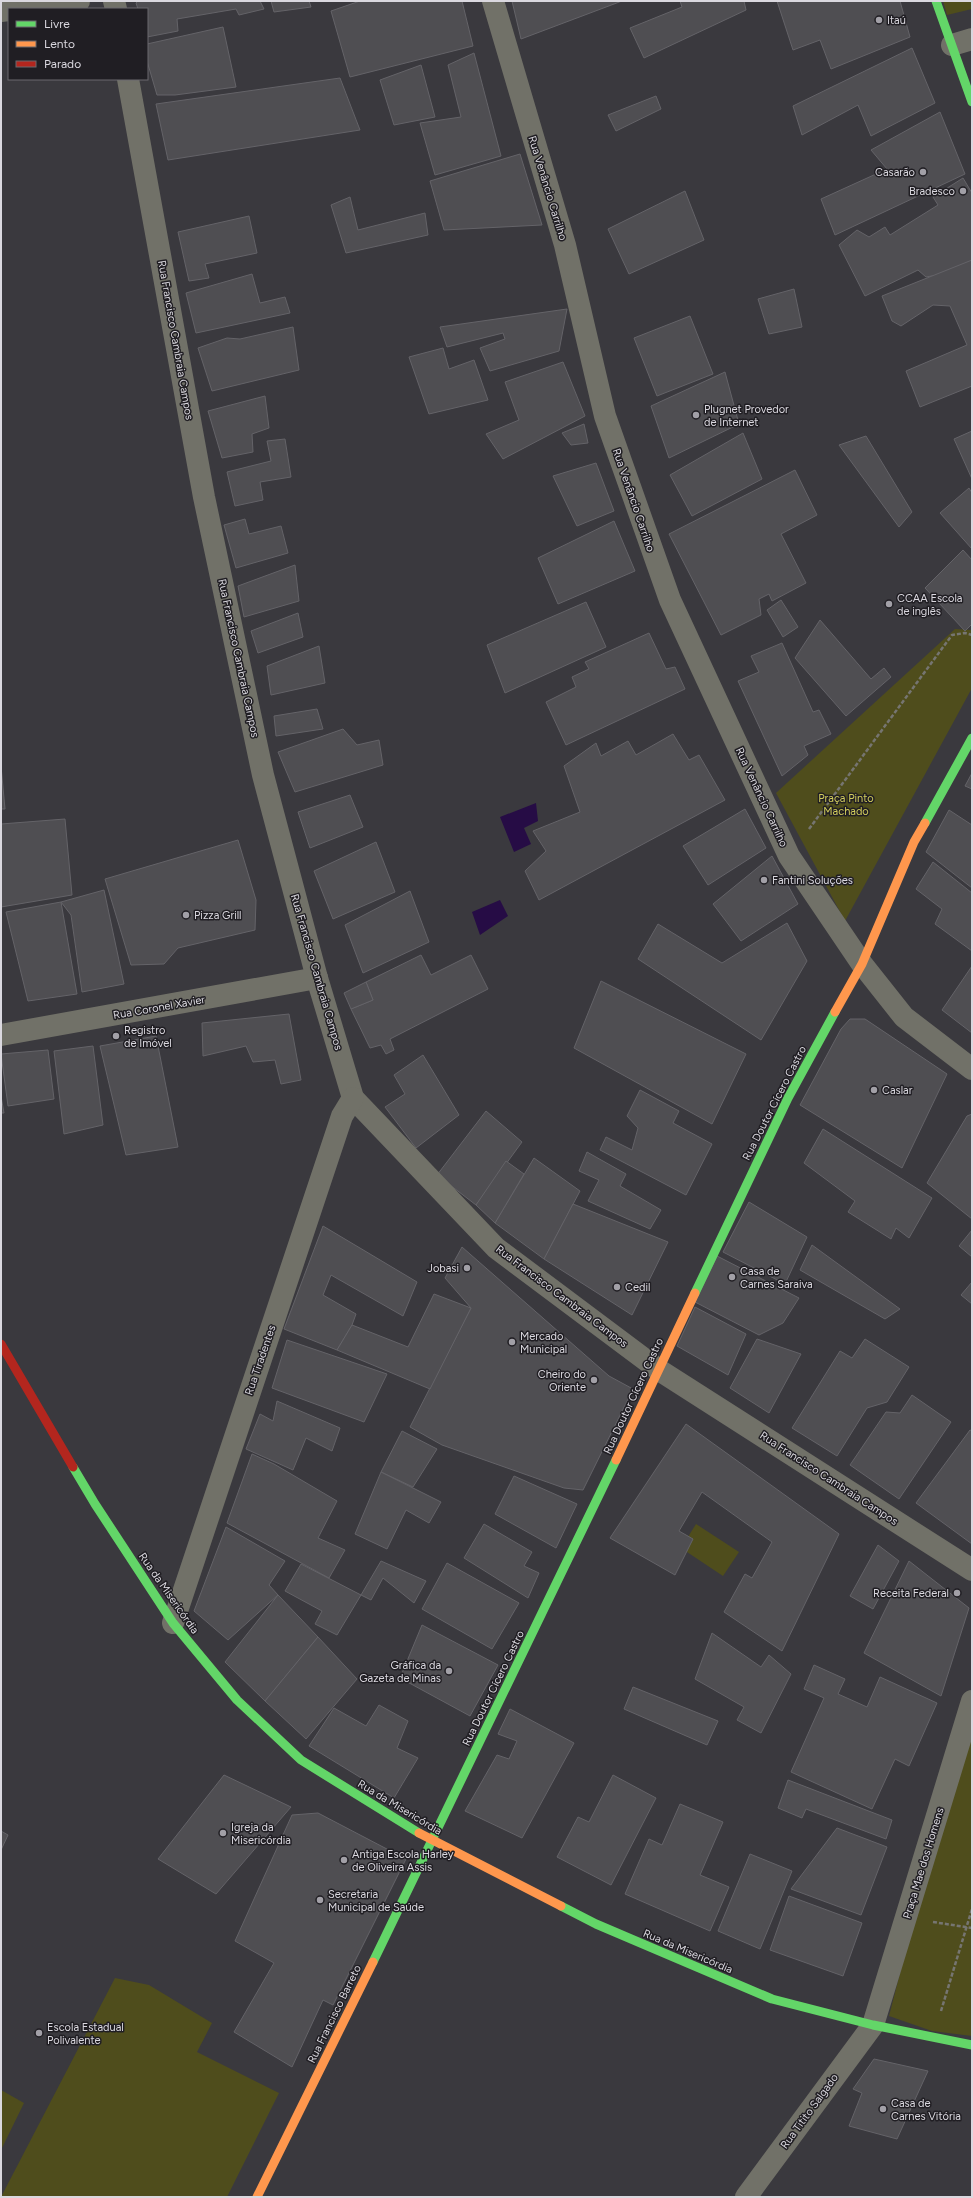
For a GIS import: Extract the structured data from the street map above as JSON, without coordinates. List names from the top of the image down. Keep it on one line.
{"streets":{"street":["Rua Venâncio Carrilho","Rua Francisco Cambraia Campos","Rua Coronel Xavier","Rua Doutor Cícero Castro","Rua Tiradentes","Rua da Misericórdia","Praça Mae dos Homens","Rua Francisco Barreto","Rua Titito Salgado"]},"crossings":[["Rua Venâncio Carrilho","Rua Doutor Cícero Castro"],["Rua Francisco Cambraia Campos","Rua Coronel Xavier"],["Rua Francisco Cambraia Campos","Rua Doutor Cícero Castro"],["Rua Francisco Cambraia Campos","Rua Tiradentes"],["Rua Doutor Cícero Castro","Rua da Misericórdia"],["Rua Doutor Cícero Castro","Rua Francisco Barreto"],["Rua Tiradentes","Rua da Misericórdia"],["Rua da Misericórdia","Praça Mae dos Homens"],["Rua da Misericórdia","Rua Francisco Barreto"],["Rua da Misericórdia","Rua Titito Salgado"],["Praça Mae dos Homens","Rua Titito Salgado"]],"parks":["Praça Pinto Machado"],"places":["Itaú","Casarão","Bradesco","Plugnet Provedor de Internet","CCAA Escola de inglês","Fantini Soluções","Pizza Grill","Registro de Imóvel","Caslar","Jobasi","Casa de Carnes Saraiva","Cedil","Mercado Municipal","Cheiro do Oriente","Receita Federal","Gráfica da Gazeta de Minas","Igreja da Misericórdia","Antiga Escola Harley de Oliveira Assis","Secretaria Municipal de Saúde","Escola Estadual Polivalente","Casa de Carnes Vitória"],"legend":["Livre","Lento","Parado"]}
